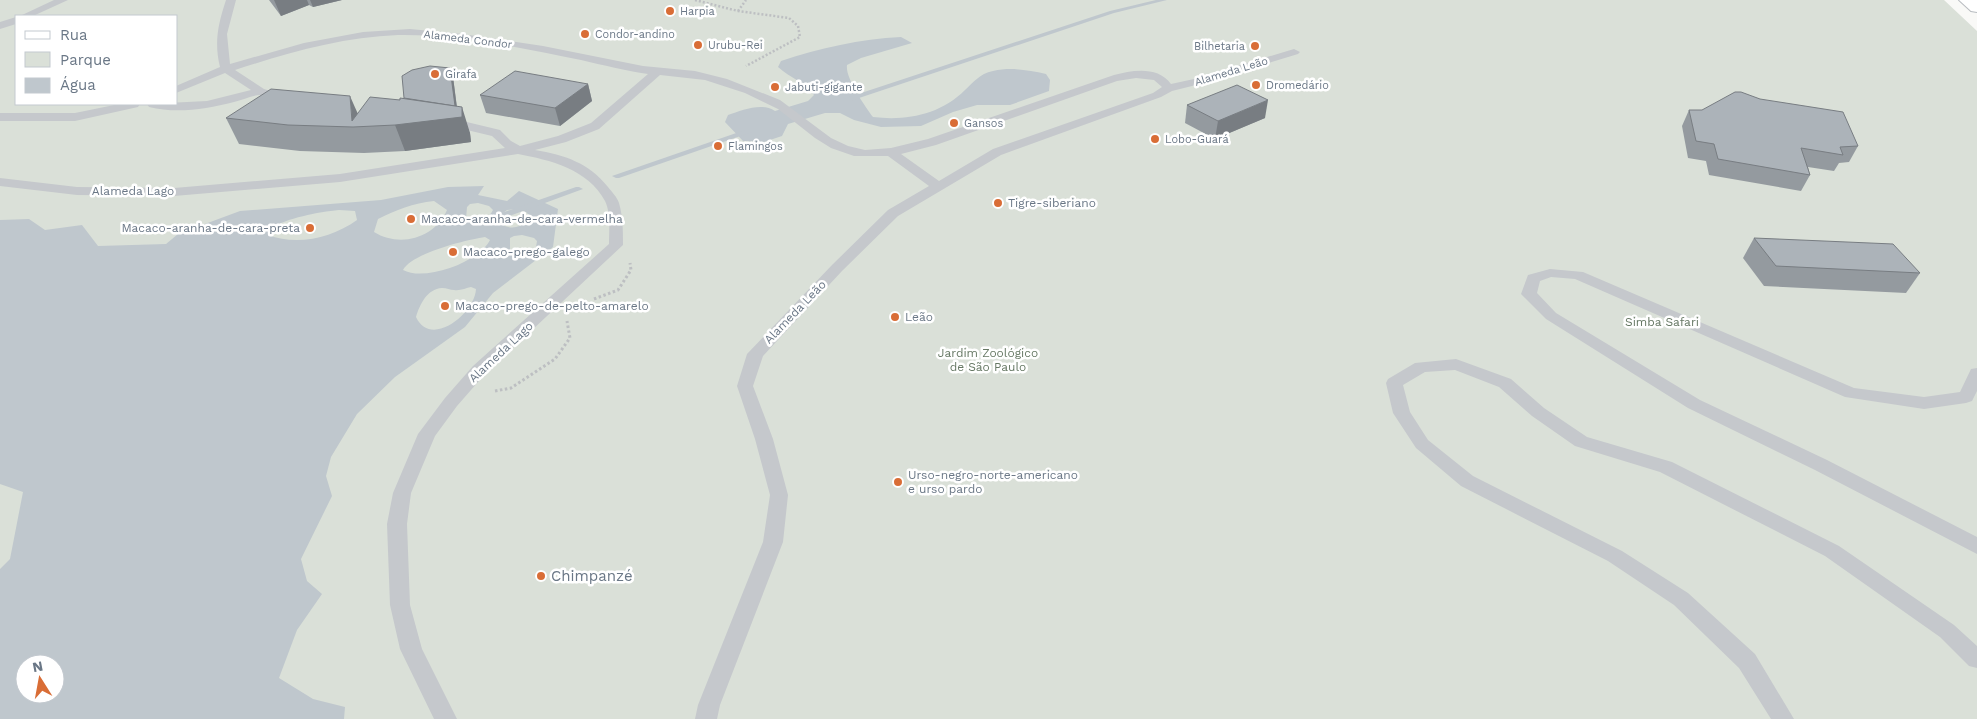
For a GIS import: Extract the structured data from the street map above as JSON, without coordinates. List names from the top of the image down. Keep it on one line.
{"streets":{"lane":["Alameda Condor","Alameda Leão","Alameda Lago"]},"parks":["Simba Safari","Jardim Zoológico de São Paulo"],"places":["Harpia","Condor-andino","Urubu-Rei","Bilhetaria","Girafa","Dromedário","Jabuti-gigante","Gansos","Lobo-Guará","Flamingos","Tigre-siberiano","Macaco-aranha-de-cara-vermelha","Macaco-aranha-de-cara-preta","Macaco-prego-galego","Macaco-prego-de-pelto-amarelo","Leão","Urso-negro-norte-americano e urso pardo","Chimpanzé"],"legend":["Rua","Parque","Água"],"north":"top"}
